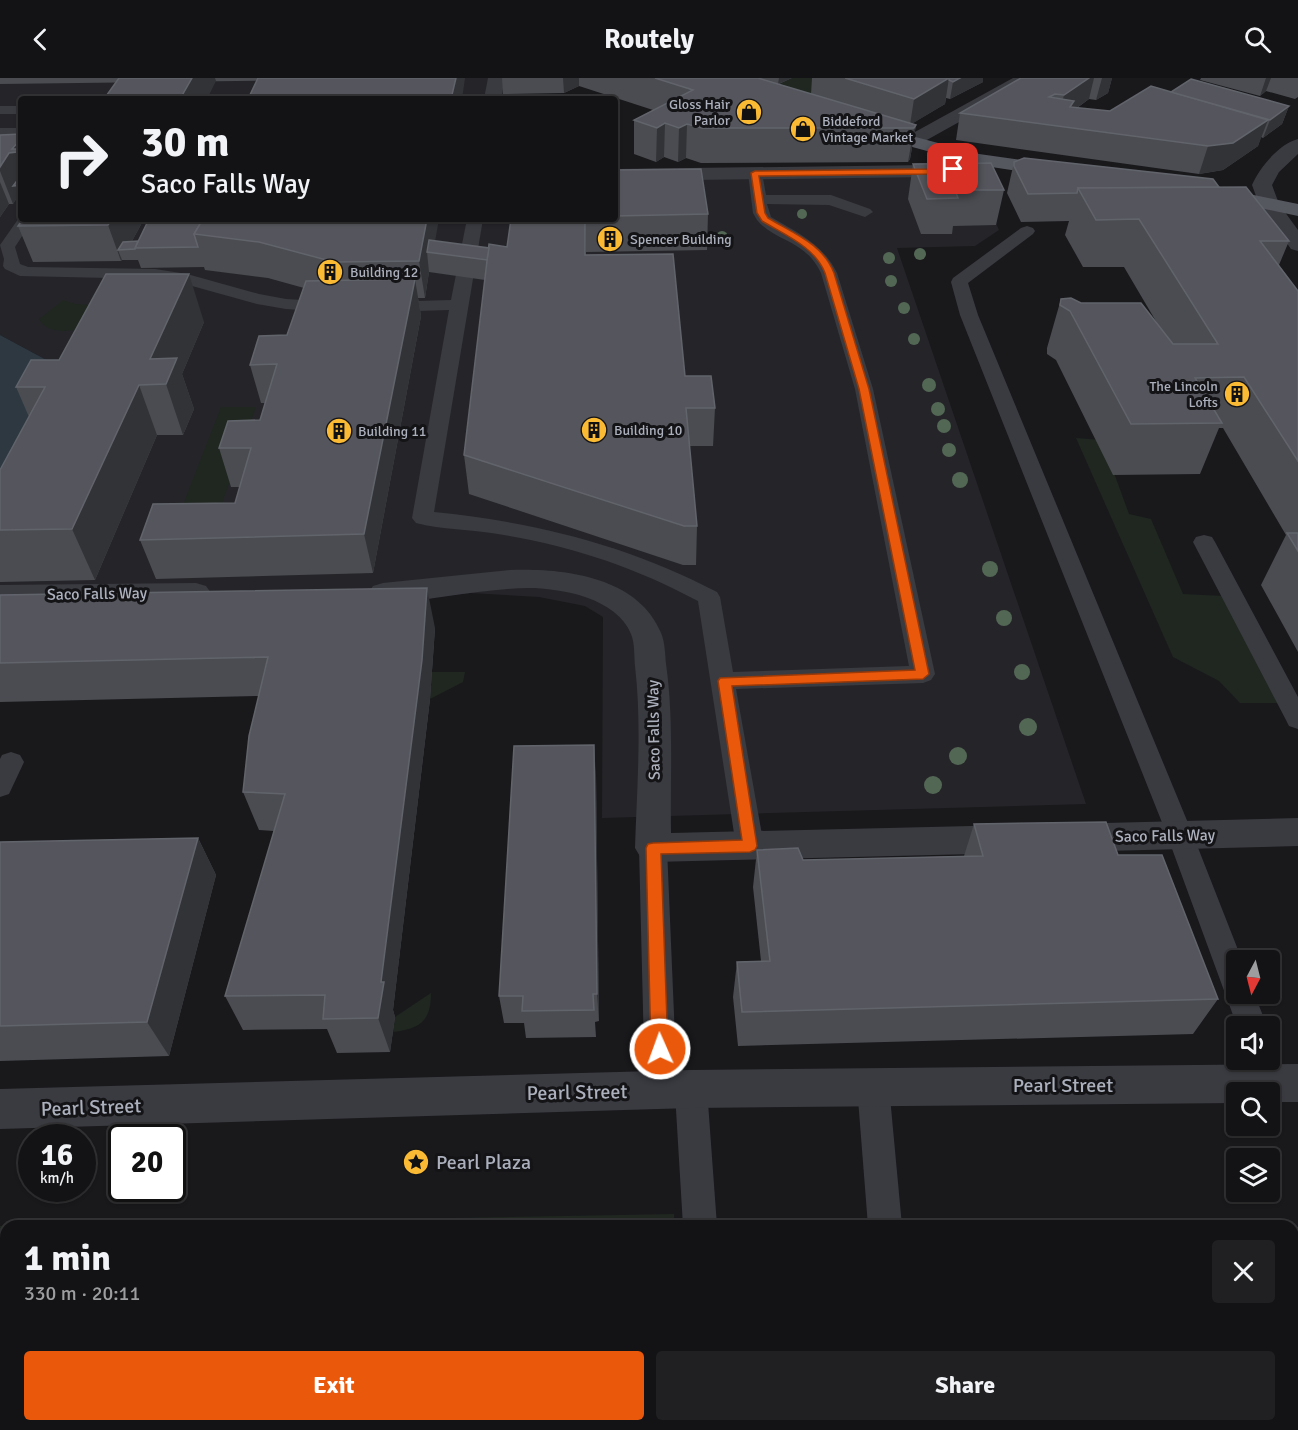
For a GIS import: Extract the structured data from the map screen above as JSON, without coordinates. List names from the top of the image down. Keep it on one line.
{"streets":{"street":["Saco Falls Way","Pearl Street"]},"places":{"shop":["Gloss Hair Parlor","Biddeford Vintage Market"],"building":["Spencer Building","Building 12","The Lincoln Lofts","Building 10","Building 11"],"place":["Pearl Plaza"]},"north":"bottom","page":{"header":"Routely","turn":["30 m","Saco Falls Way"],"speed":"16 km/h","limit":"20","heading":["1 min","330 m · 20:11"],"buttons":["Exit","Share"]}}
